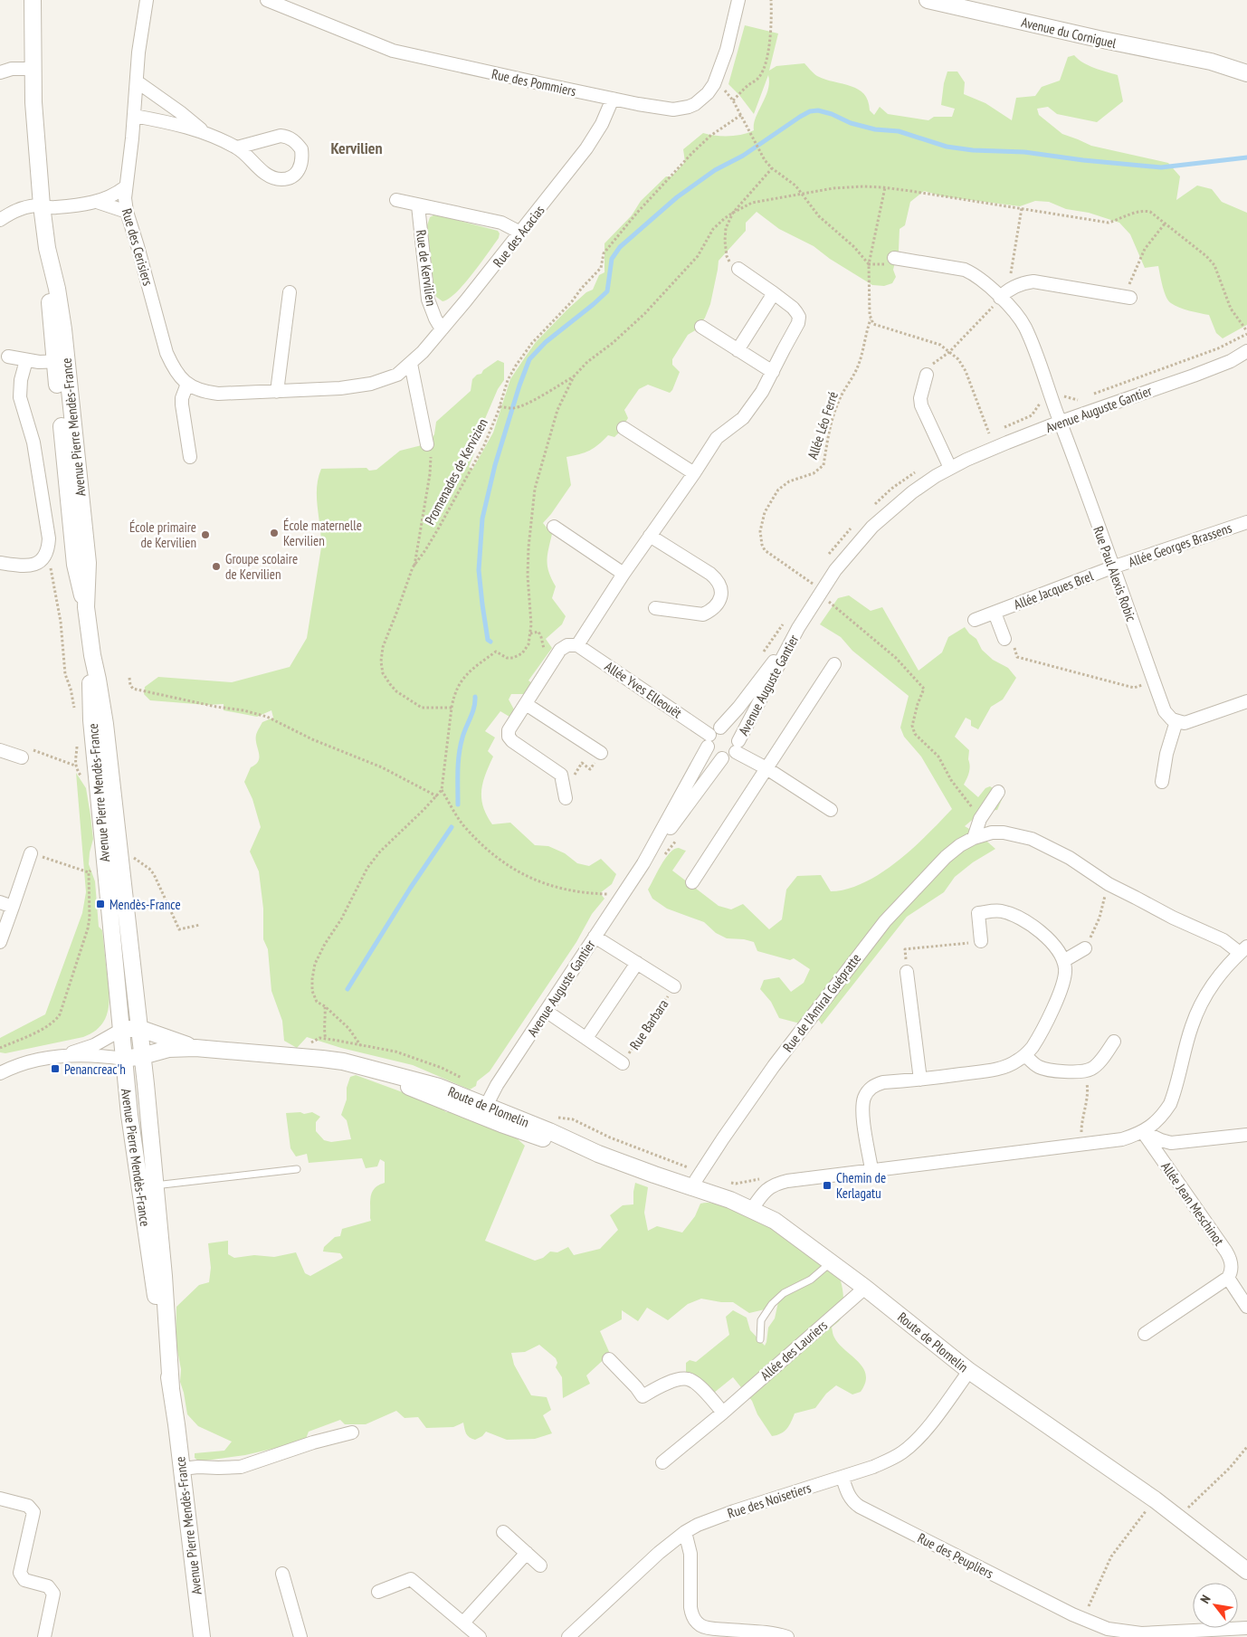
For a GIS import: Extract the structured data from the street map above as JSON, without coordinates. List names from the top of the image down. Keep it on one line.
{"streets":{"street":["Avenue du Corniguel","Rue des Pommiers","Rue des Acacias","Rue des Cerisiers","Rue de Kervilien","Avenue Auguste Gantier","Avenue Pierre Mendès-France","Allée Georges Brassens","Rue Paul Alexis Robic","Allée Jacques Brel","Allée Yves Elleouët","Rue de l'Amiral Guépratte","Rue Barbara","Route de Plomelin","Allée Jean Meschinot","Allée des Lauriers","Rue des Noisetiers","Rue des Peupliers"],"path":["Allée Léo Ferré","Promenades de Kervizien"]},"crossings":[["Rue des Pommiers","Rue des Acacias"],["Rue des Acacias","Rue des Cerisiers"],["Rue des Acacias","Rue de Kervilien"],["Avenue Auguste Gantier","Allée Léo Ferré"],["Avenue Auguste Gantier","Rue Paul Alexis Robic"],["Avenue Auguste Gantier","Allée Yves Elleouët"],["Avenue Auguste Gantier","Rue Barbara"],["Avenue Auguste Gantier","Route de Plomelin"],["Avenue Pierre Mendès-France","Route de Plomelin"],["Allée Georges Brassens","Rue Paul Alexis Robic"],["Allée Georges Brassens","Allée Jacques Brel"],["Rue Paul Alexis Robic","Allée Jacques Brel"],["Rue de l'Amiral Guépratte","Route de Plomelin"],["Route de Plomelin","Allée des Lauriers"],["Route de Plomelin","Rue des Noisetiers"],["Rue des Noisetiers","Rue des Peupliers"]],"districts":["Kervilien"],"places":{"other":["École maternelle Kervilien","École primaire de Kervilien","Groupe scolaire de Kervilien"],"transit":["Mendès-France","Penancreac'h","Chemin de Kerlagatu"]},"north":"top left"}
